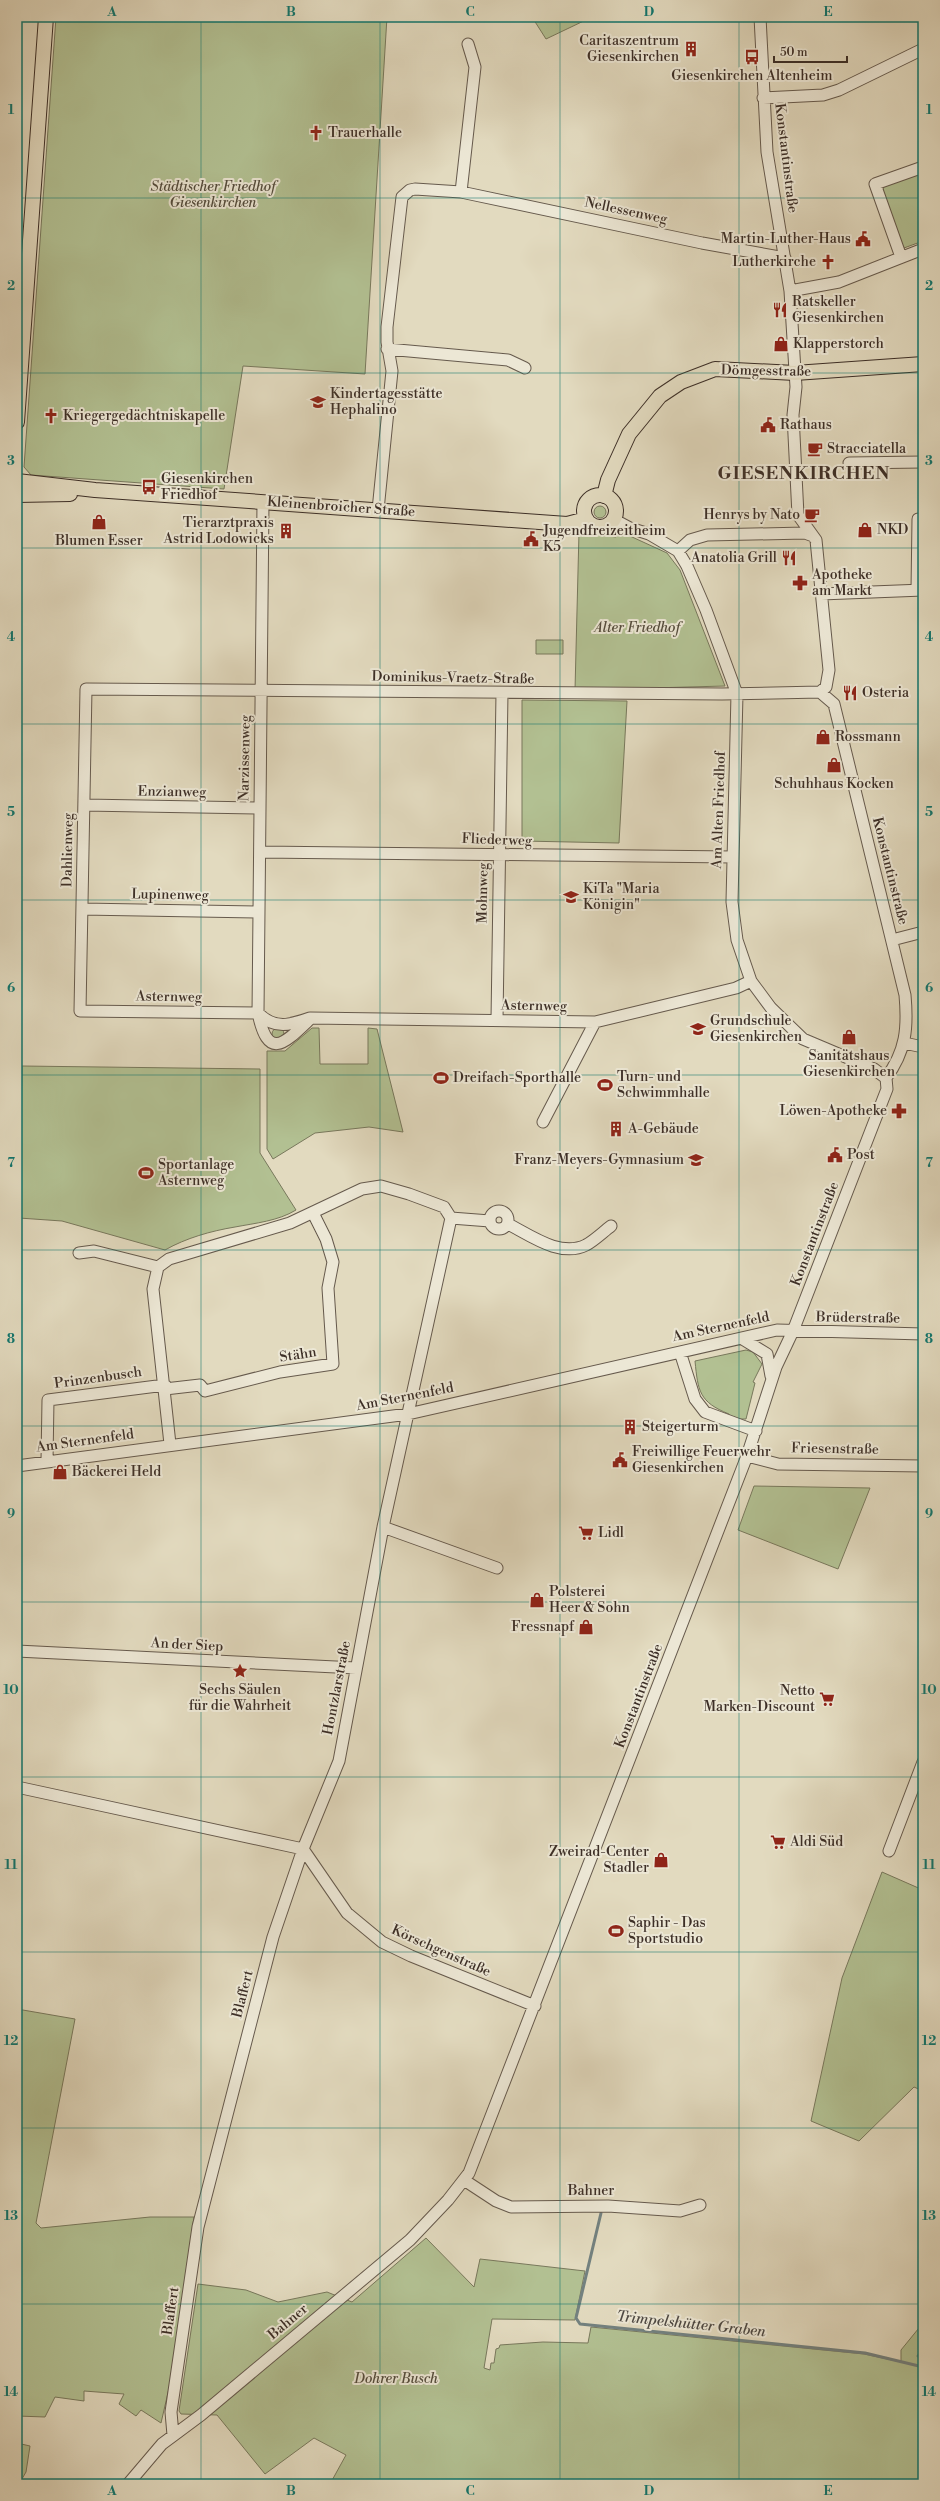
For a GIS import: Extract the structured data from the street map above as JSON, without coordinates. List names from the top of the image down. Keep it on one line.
{"streets":{"main road":["Dömgesstraße","Kleinenbroicher Straße"],"street":["Konstantinstraße","Nellessenweg","Dominikus-Vraetz-Straße","Narzissenweg","Enzianweg","Am Alten Friedhof","Fliederweg","Dahlienweg","Mohnweg","Lupinenweg","Asternweg","Brüderstraße","Am Sternenfeld","Stähn","Prinzenbusch","Friesenstraße","An der Siep","Hontzlarstraße","Körschgenstraße","Blaffert","Bahner"]},"crossings":[["Konstantinstraße","Nellessenweg"],["Konstantinstraße","Dömgesstraße"],["Konstantinstraße","Dominikus-Vraetz-Straße"],["Konstantinstraße","Am Alten Friedhof"],["Konstantinstraße","Brüderstraße"],["Konstantinstraße","Am Sternenfeld"],["Konstantinstraße","Friesenstraße"],["Konstantinstraße","Körschgenstraße"],["Konstantinstraße","Bahner"],["Nellessenweg","Kleinenbroicher Straße"],["Dömgesstraße","Kleinenbroicher Straße"],["Dömgesstraße","Am Alten Friedhof"],["Kleinenbroicher Straße","Narzissenweg"],["Kleinenbroicher Straße","Am Alten Friedhof"],["Dominikus-Vraetz-Straße","Narzissenweg"],["Dominikus-Vraetz-Straße","Am Alten Friedhof"],["Dominikus-Vraetz-Straße","Dahlienweg"],["Dominikus-Vraetz-Straße","Mohnweg"],["Narzissenweg","Enzianweg"],["Narzissenweg","Fliederweg"],["Narzissenweg","Lupinenweg"],["Narzissenweg","Asternweg"],["Enzianweg","Dahlienweg"],["Am Alten Friedhof","Fliederweg"],["Am Alten Friedhof","Asternweg"],["Fliederweg","Mohnweg"],["Dahlienweg","Lupinenweg"],["Dahlienweg","Asternweg"],["Mohnweg","Asternweg"],["Brüderstraße","Am Sternenfeld"],["Am Sternenfeld","Prinzenbusch"],["Am Sternenfeld","Hontzlarstraße"],["Stähn","Prinzenbusch"],["An der Siep","Hontzlarstraße"],["Hontzlarstraße","Körschgenstraße"],["Hontzlarstraße","Blaffert"],["Körschgenstraße","Blaffert"],["Blaffert","Bahner"]],"districts":["GIESENKIRCHEN"],"water":["Trimpelshütter Graben"],"parks":["Städtischer Friedhof Giesenkirchen","Alter Friedhof","Dohrer Busch"],"places":{"building":["Caritaszentrum Giesenkirchen","Tierarztpraxis Astrid Lodowicks","A-Gebäude","Steigerturm"],"bus stop":["Giesenkirchen Altenheim","Giesenkirchen Friedhof"],"church":["Trauerhalle","Lutherkirche","Kriegergedächtniskapelle"],"public building":["Martin-Luther-Haus","Rathaus","Jugendfreizeitheim K5","Post","Freiwillige Feuerwehr Giesenkirchen"],"restaurant":["Ratskeller Giesenkirchen","Anatolia Grill","Osteria"],"shop":["Klapperstorch","Blumen Esser","NKD","Rossmann","Schuhhaus Kocken","Sanitätshaus Giesenkirchen","Bäckerei Held","Polsterei Heer & Sohn","Fressnapf","Zweirad-Center Stadler"],"school or university":["Kindertagesstätte Hephalino","KiTa \"Maria Königin\"","Grundschule Giesenkirchen","Franz-Meyers-Gymnasium"],"cafe":["Stracciatella","Henrys by Nato"],"pharmacy":["Apotheke am Markt","Löwen-Apotheke"],"sports":["Dreifach-Sporthalle","Turn- und Schwimmhalle","Sportanlage Asternweg","Saphir - Das Sportstudio"],"supermarket":["Lidl","Netto Marken-Discount","Aldi Süd"],"place":["Sechs Säulen für die Wahrheit"]},"scale_bar":"50 m","grid":{"columns":["A","B","C","D","E"],"rows":["1","2","3","4","5","6","7","8","9","10","11","12","13","14"]}}
